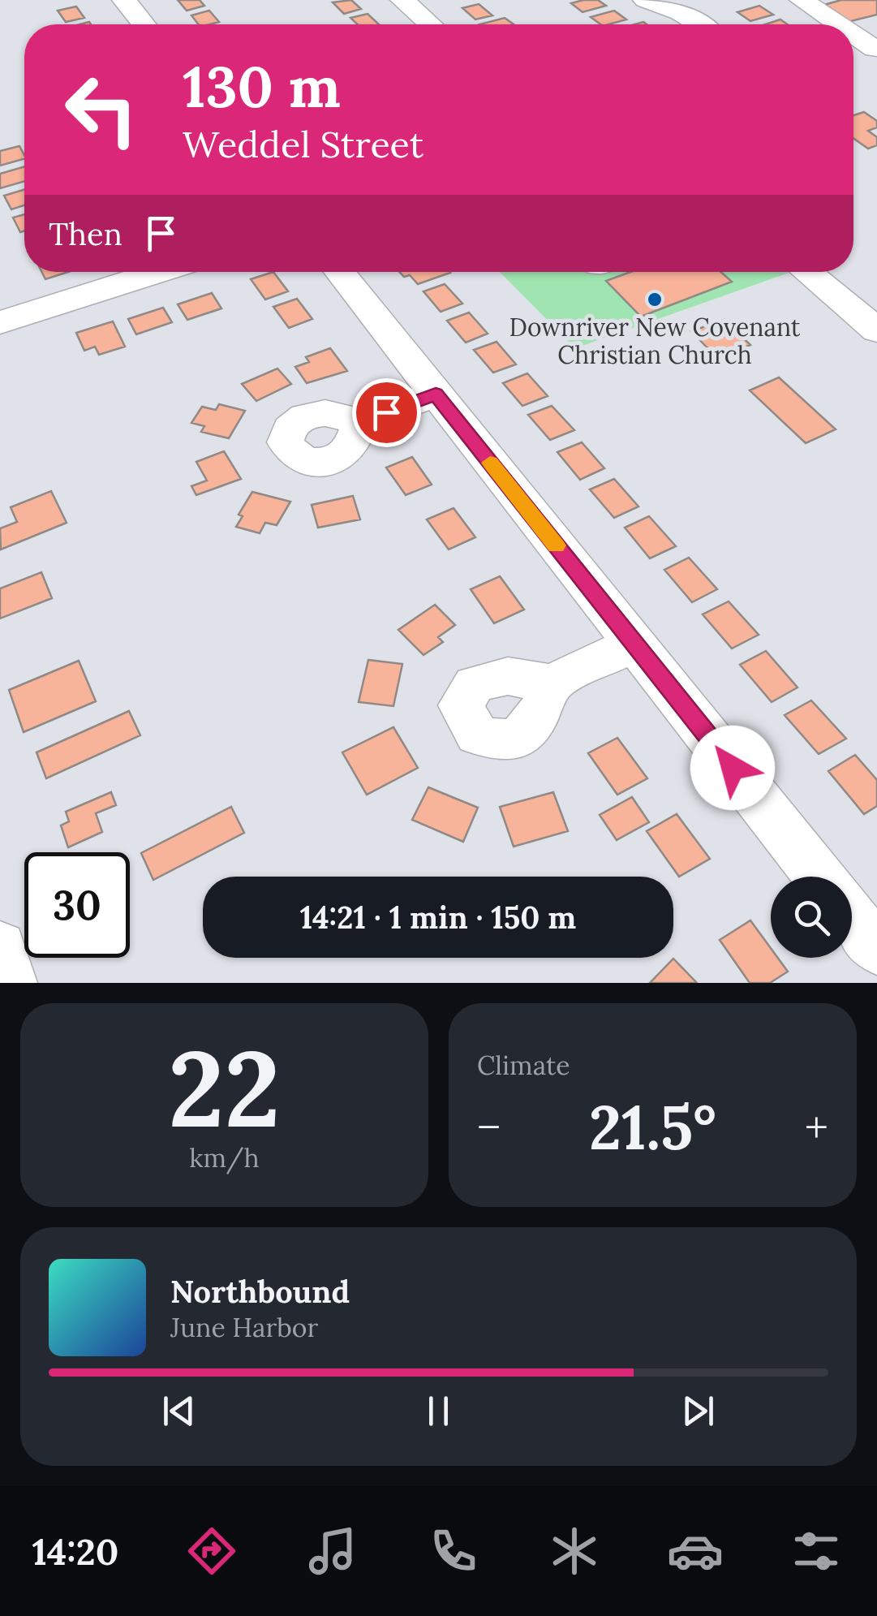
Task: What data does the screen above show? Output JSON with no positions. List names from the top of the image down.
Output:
{
  "places": ["Downriver New Covenant Christian Church"],
  "page": {
    "turn": ["130 m", "Weddel Street"],
    "then": "Then",
    "limit": "30",
    "trip": "14:21 · 1 min · 150 m",
    "tile": [
      ["22", "km/h"],
      "Climate"
    ],
    "heat": ["−", "21.5°", "+"],
    "song": ["Northbound", "June Harbor"],
    "tabs": "14:20"
  }
}
